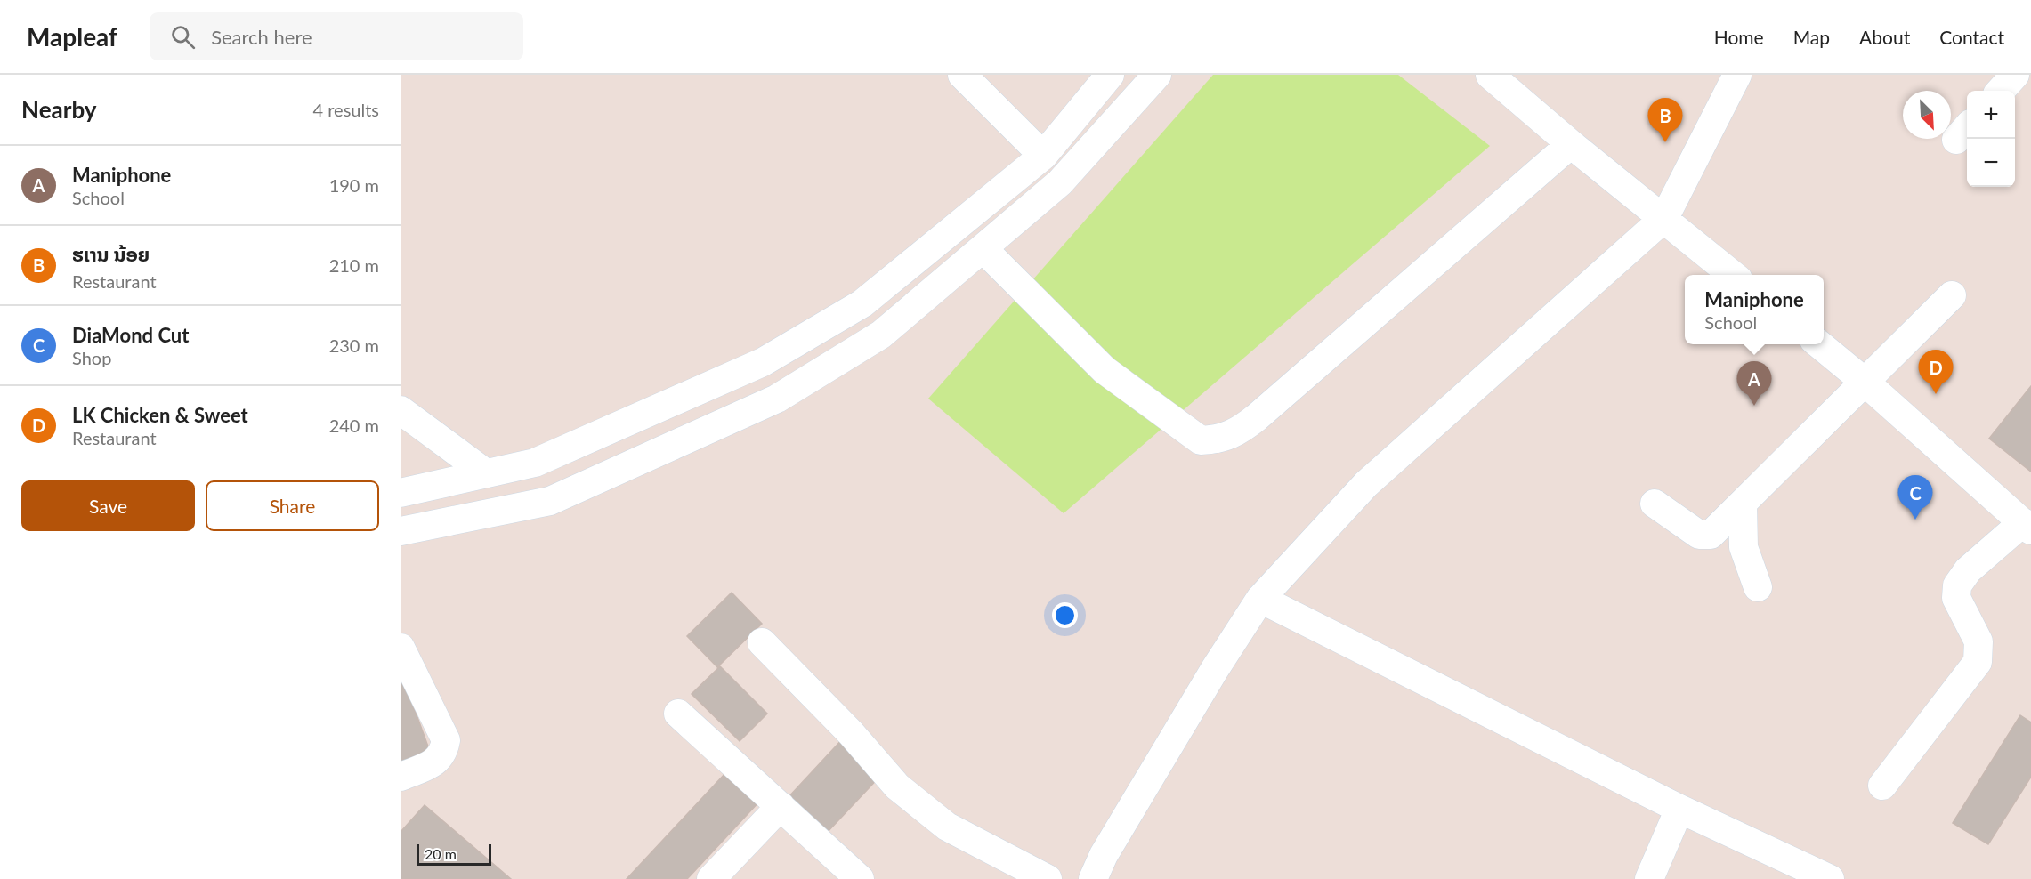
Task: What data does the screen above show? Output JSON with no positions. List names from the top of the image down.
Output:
{
  "scale_bar": "20 m",
  "north": "bottom right",
  "page": {
    "header": "Mapleaf",
    "search": "Search here",
    "nav": [
      "Home",
      "Map",
      "About",
      "Contact"
    ],
    "heading": ["Nearby", "4 results"],
    "map_buttons": ["+", "−"],
    "pins": [
      "B",
      "D",
      "A",
      "C"
    ],
    "list": [
      {
        "mark": "A",
        "name": "Maniphone",
        "note": "School",
        "value": "190 m"
      },
      {
        "mark": "B",
        "name": "ຮເານ ນ້ອຍ",
        "note": "Restaurant",
        "value": "210 m"
      },
      {
        "mark": "C",
        "name": "DiaMond Cut",
        "note": "Shop",
        "value": "230 m"
      },
      {
        "mark": "D",
        "name": "LK Chicken & Sweet",
        "note": "Restaurant",
        "value": "240 m"
      }
    ],
    "popup": ["Maniphone", "School"],
    "buttons": ["Save", "Share"],
    "scale": "20 m"
  }
}
